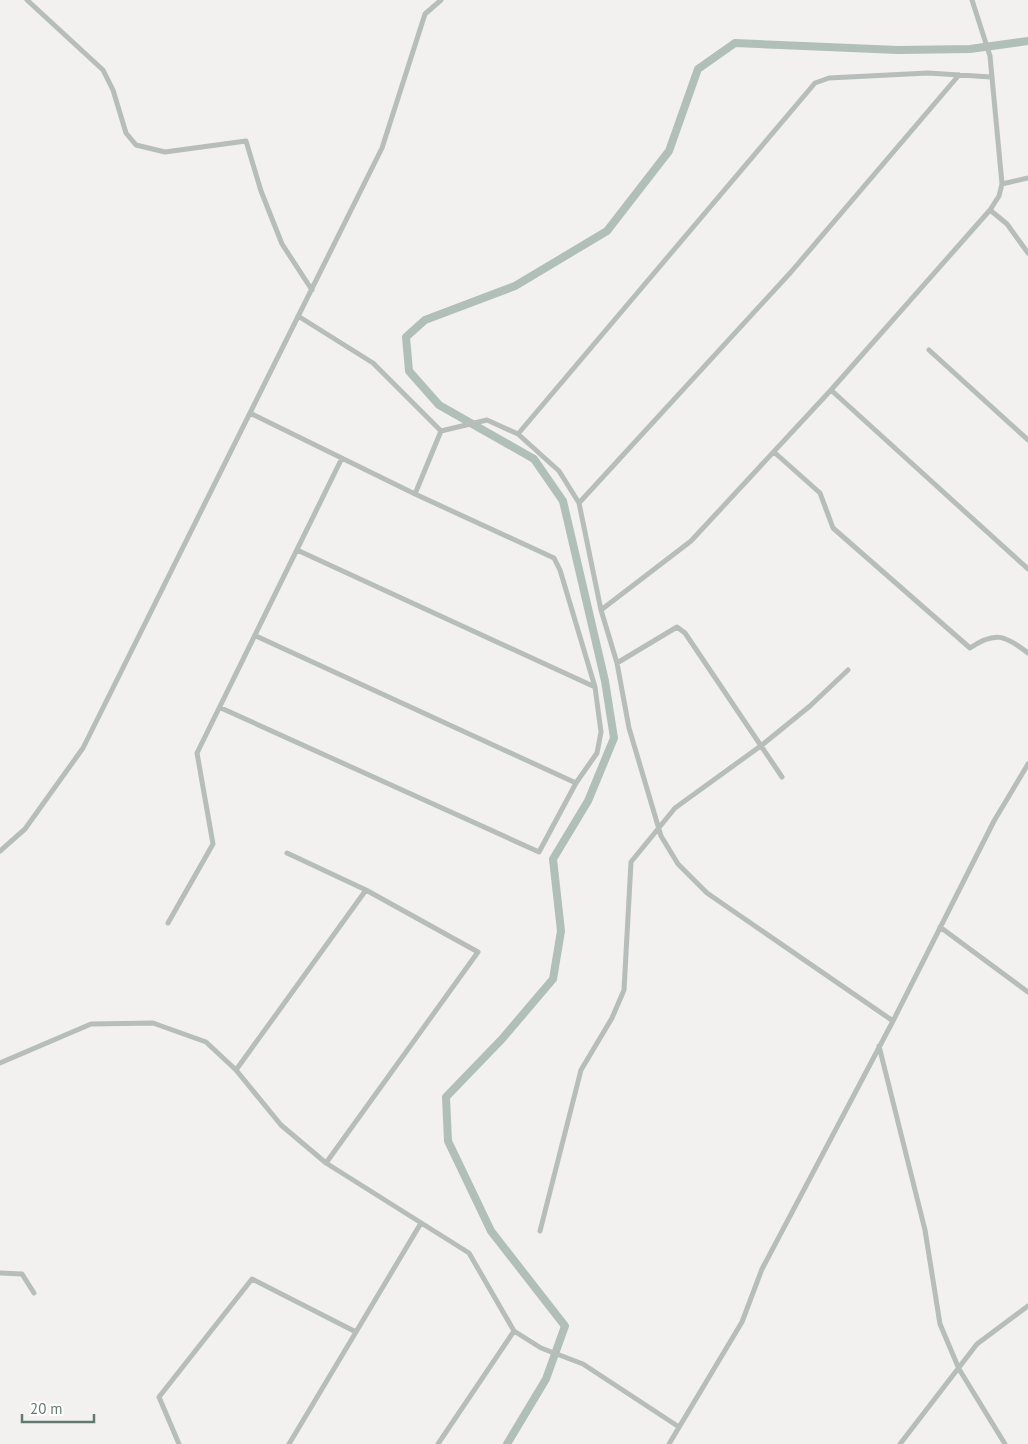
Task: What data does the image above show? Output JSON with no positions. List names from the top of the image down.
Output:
{
  "scale_bar": "20 m"
}
